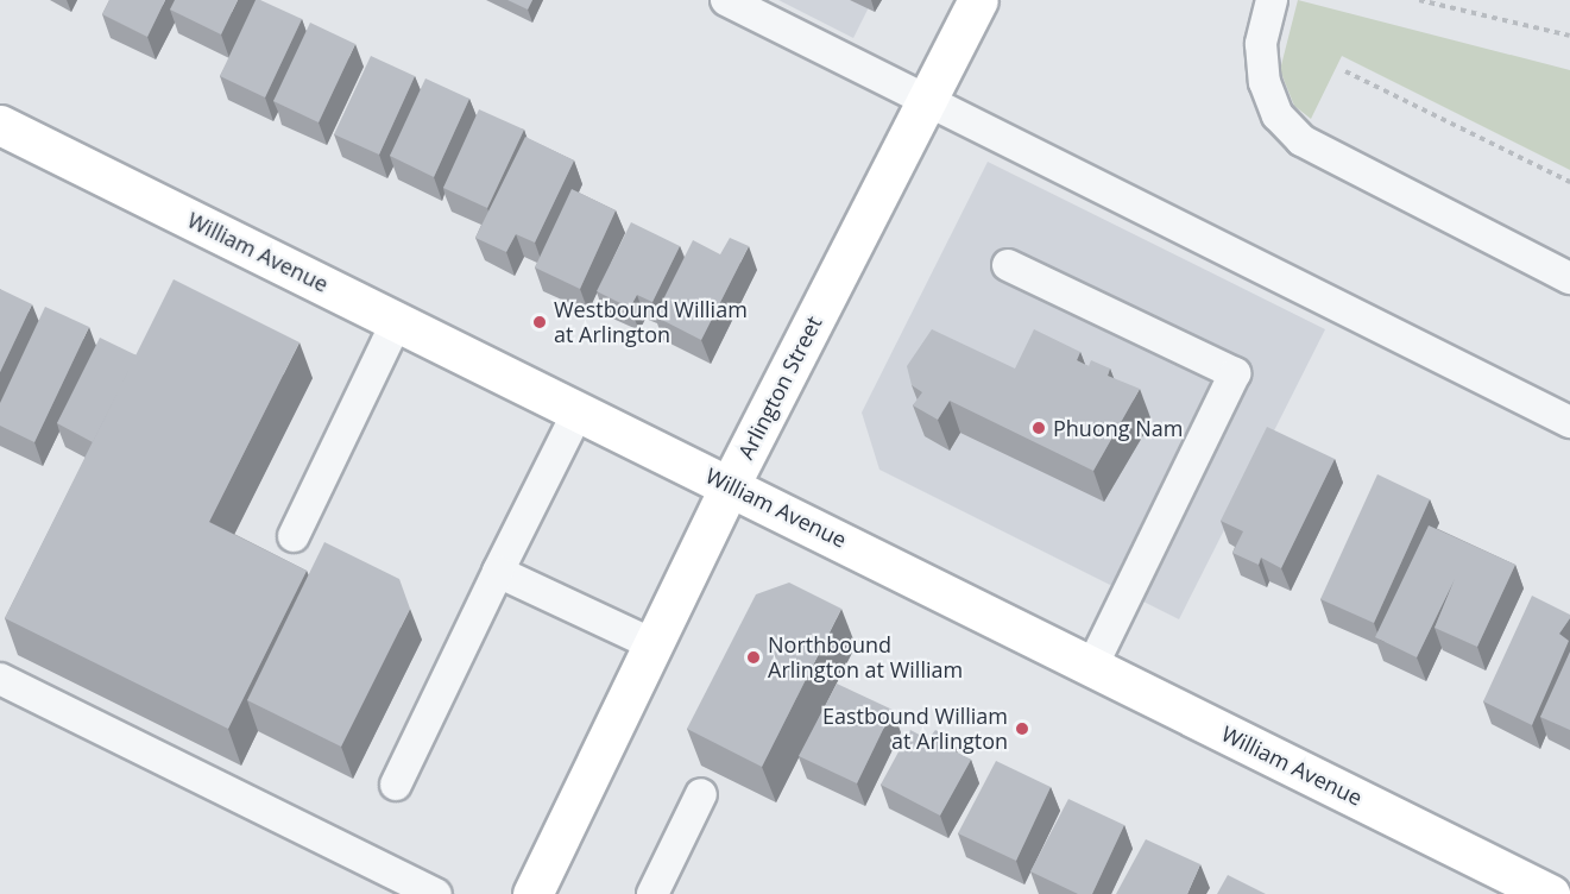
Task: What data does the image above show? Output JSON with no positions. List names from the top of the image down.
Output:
{
  "streets": {
    "main road": ["William Avenue", "Arlington Street"]
  },
  "crossings": [
    ["William Avenue", "Arlington Street"]
  ],
  "places": [
    "Westbound William at Arlington",
    "Phuong Nam",
    "Northbound Arlington at William",
    "Eastbound William at Arlington"
  ]
}
